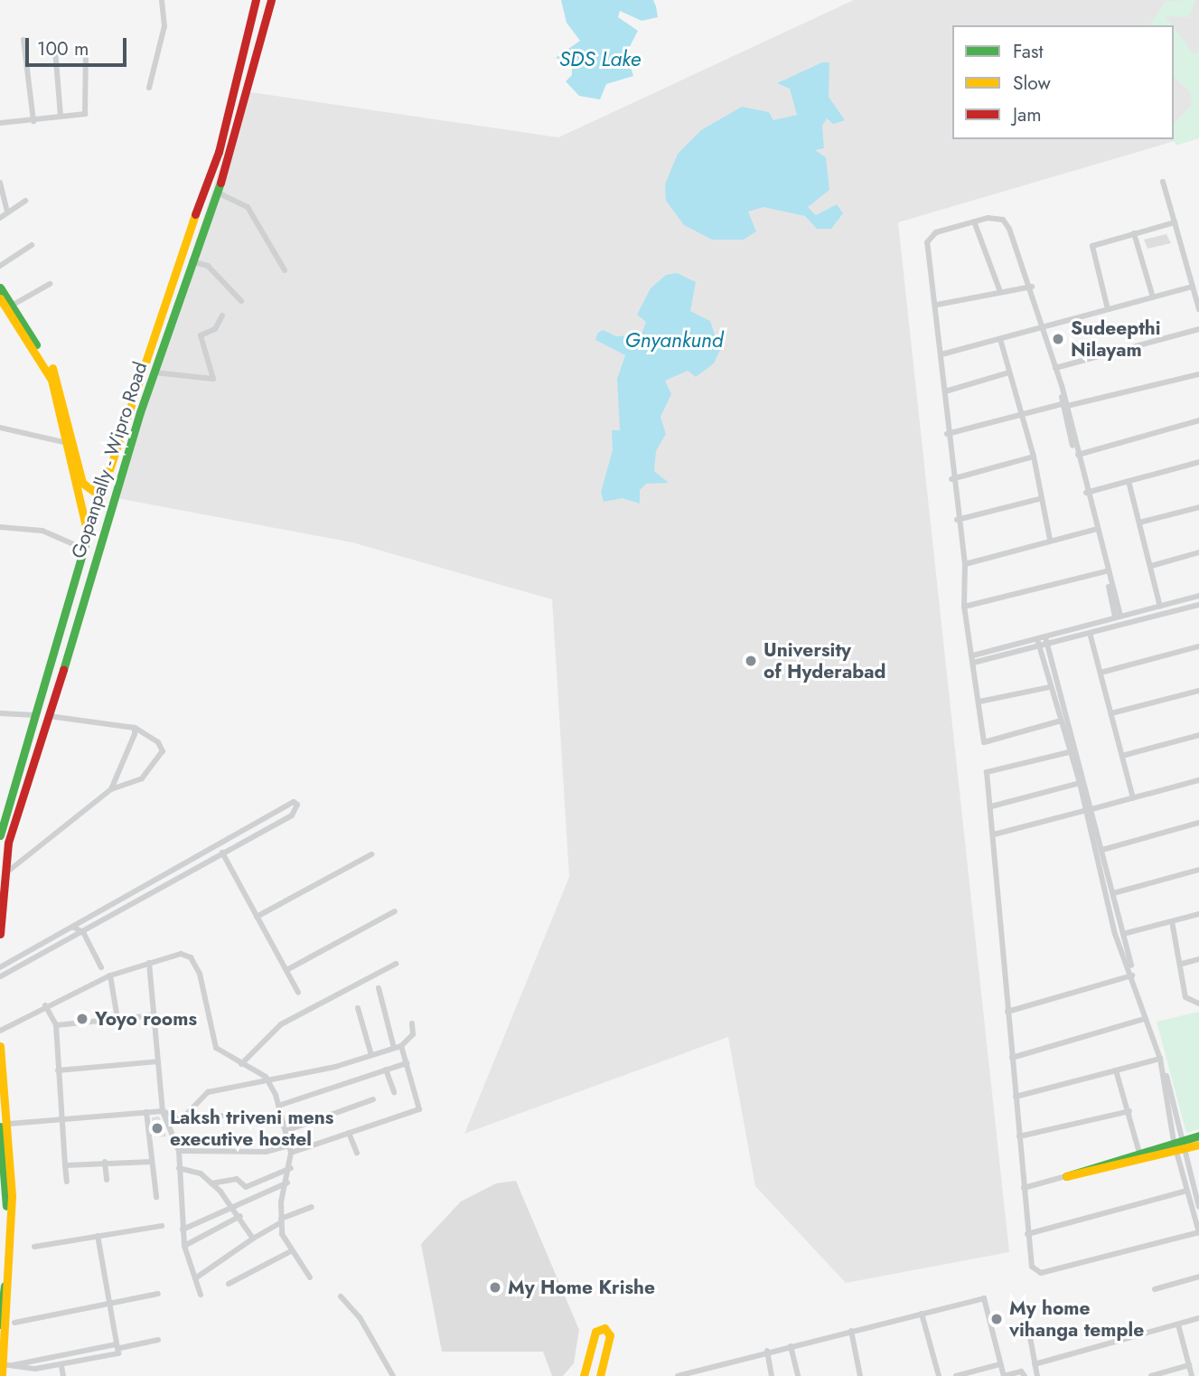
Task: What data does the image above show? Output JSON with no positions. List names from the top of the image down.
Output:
{
  "streets": {
    "main road": ["Gopanpally - Wipro Road"]
  },
  "water": ["SDS Lake", "Gnyankund"],
  "places": [
    "Sudeepthi Nilayam",
    "University of Hyderabad",
    "Yoyo rooms",
    "Laksh triveni mens executive hostel",
    "My Home Krishe",
    "My home vihanga temple"
  ],
  "legend": ["Fast", "Slow", "Jam"],
  "scale_bar": "100 m"
}
